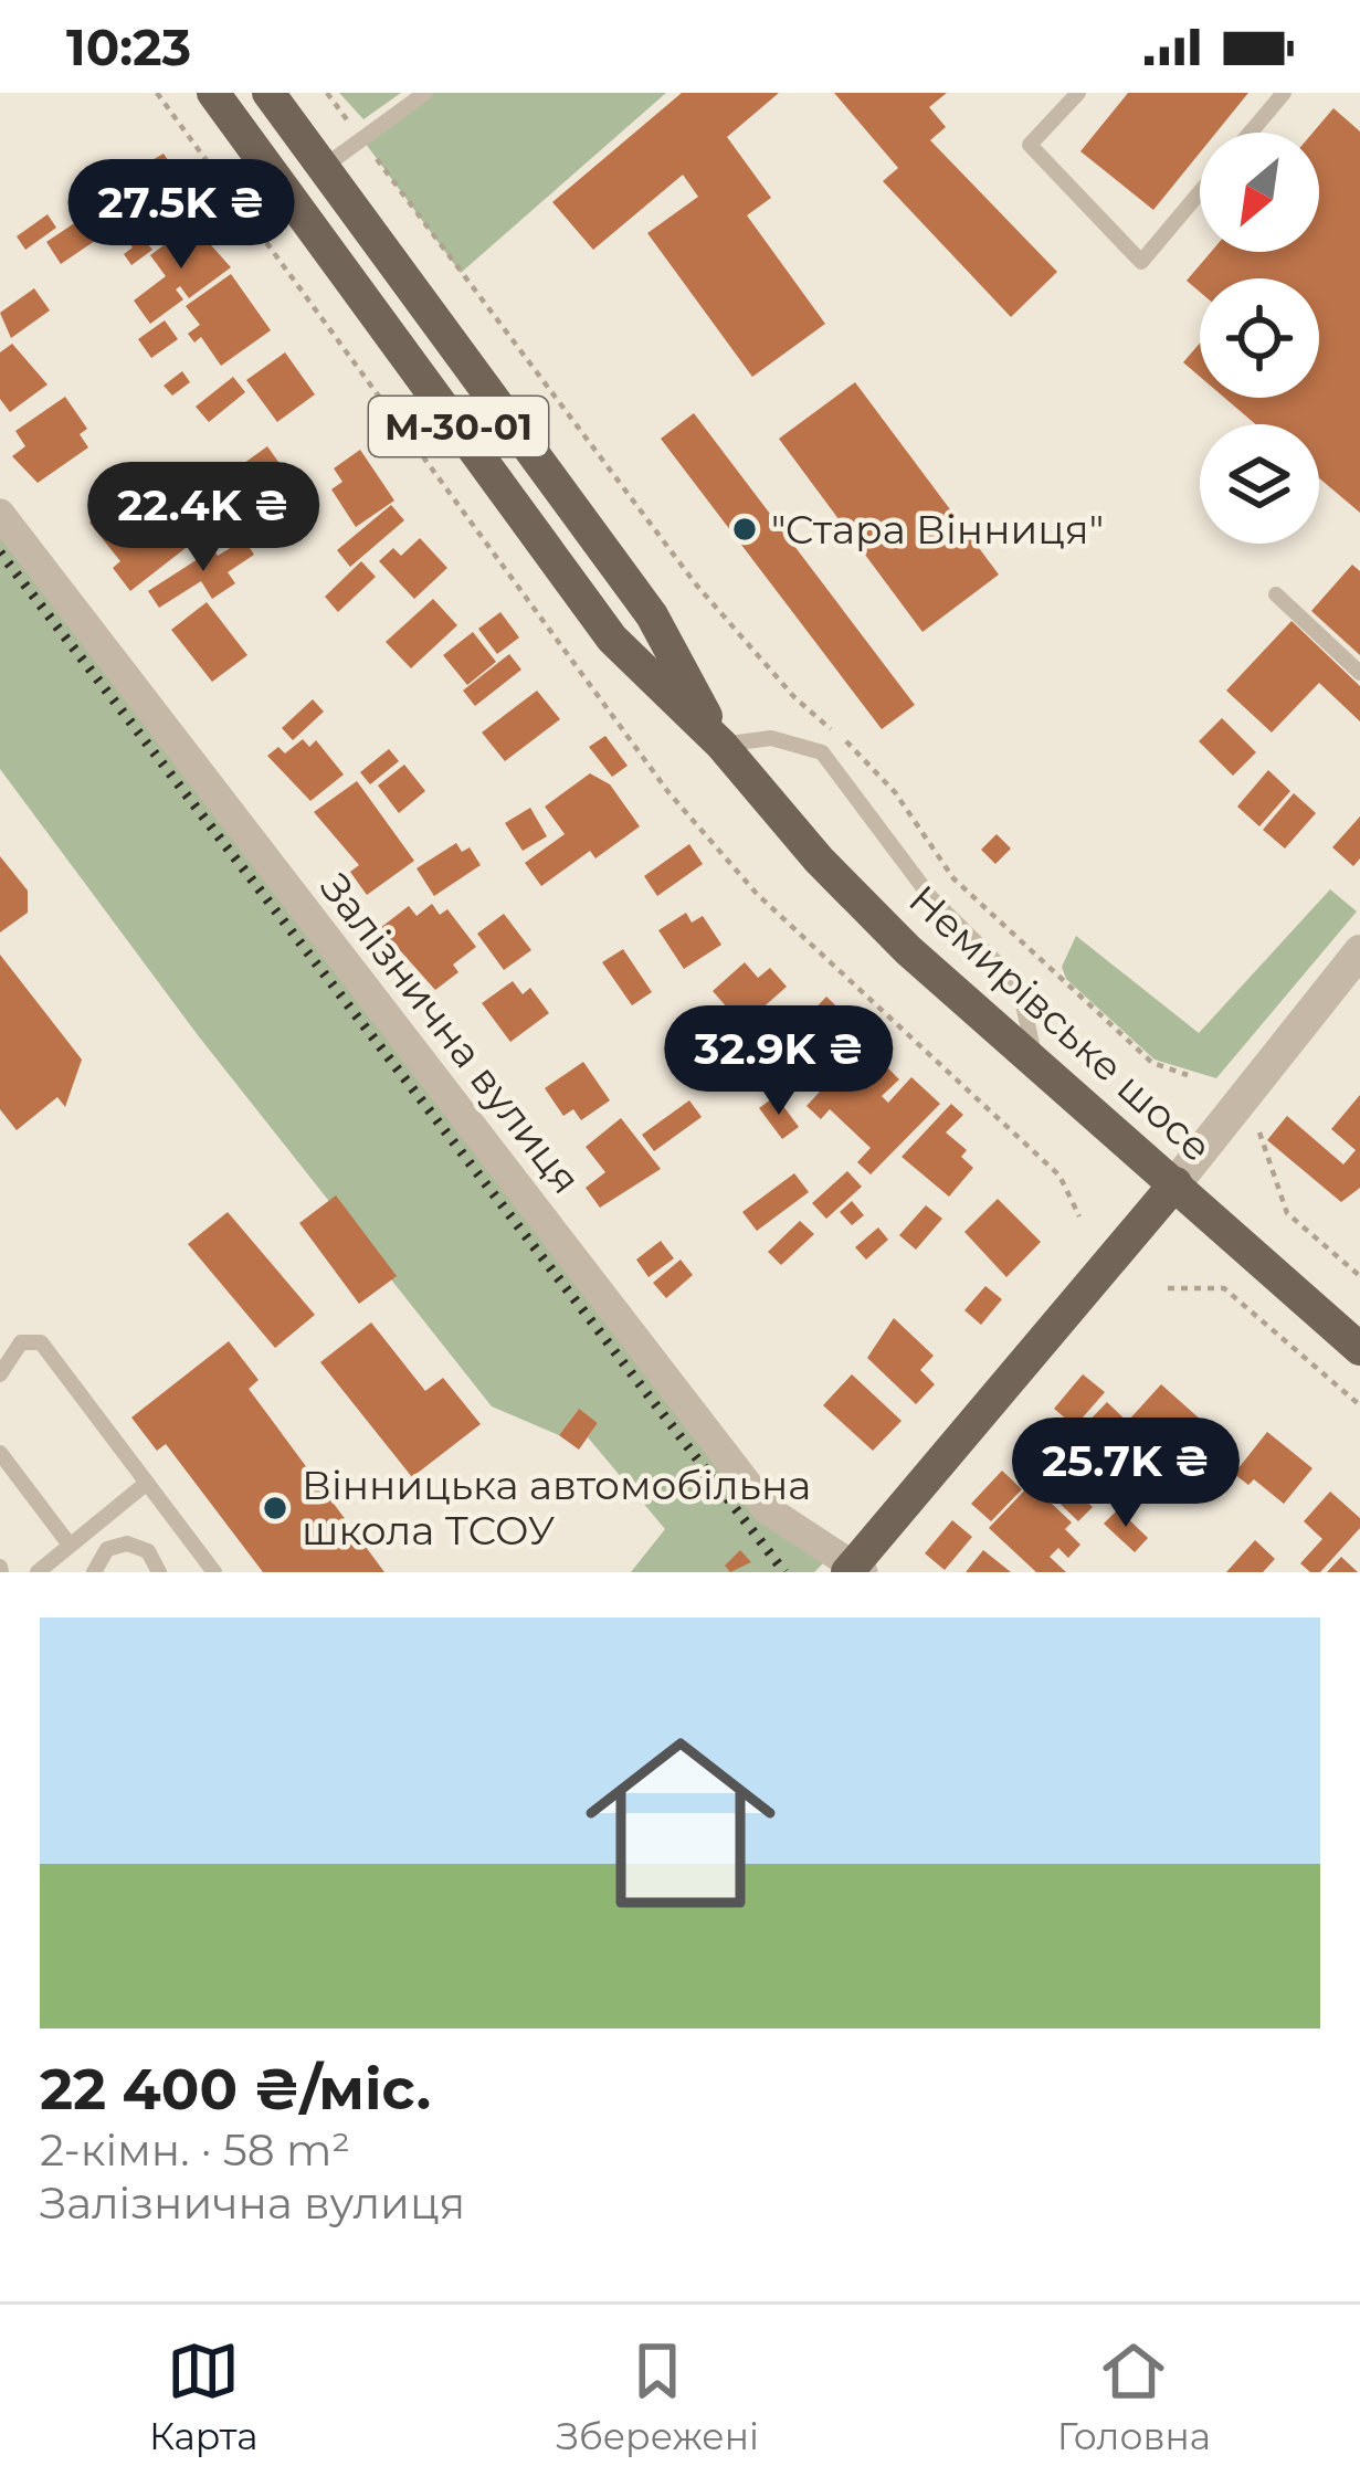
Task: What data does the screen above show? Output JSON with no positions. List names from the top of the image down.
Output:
{
  "streets": {
    "main road": ["М-30-01", "Немирівське шосе"],
    "street": ["Залізнична вулиця"]
  },
  "places": ["\"Стара Вінниця\"", "Вінницька автомобільна школа ТСОУ"],
  "north": "bottom left",
  "page": {
    "status": "10:23",
    "price": [
      "27.5K ₴",
      "22.4K ₴",
      "32.9K ₴",
      "25.7K ₴"
    ],
    "list": [
      {
        "name": "22 400 ₴/міс.",
        "note": "2-кімн. · 58 m² · Залізнична вулиця"
      }
    ],
    "tabs": ["Карта", "Збережені", "Головна"]
  }
}
